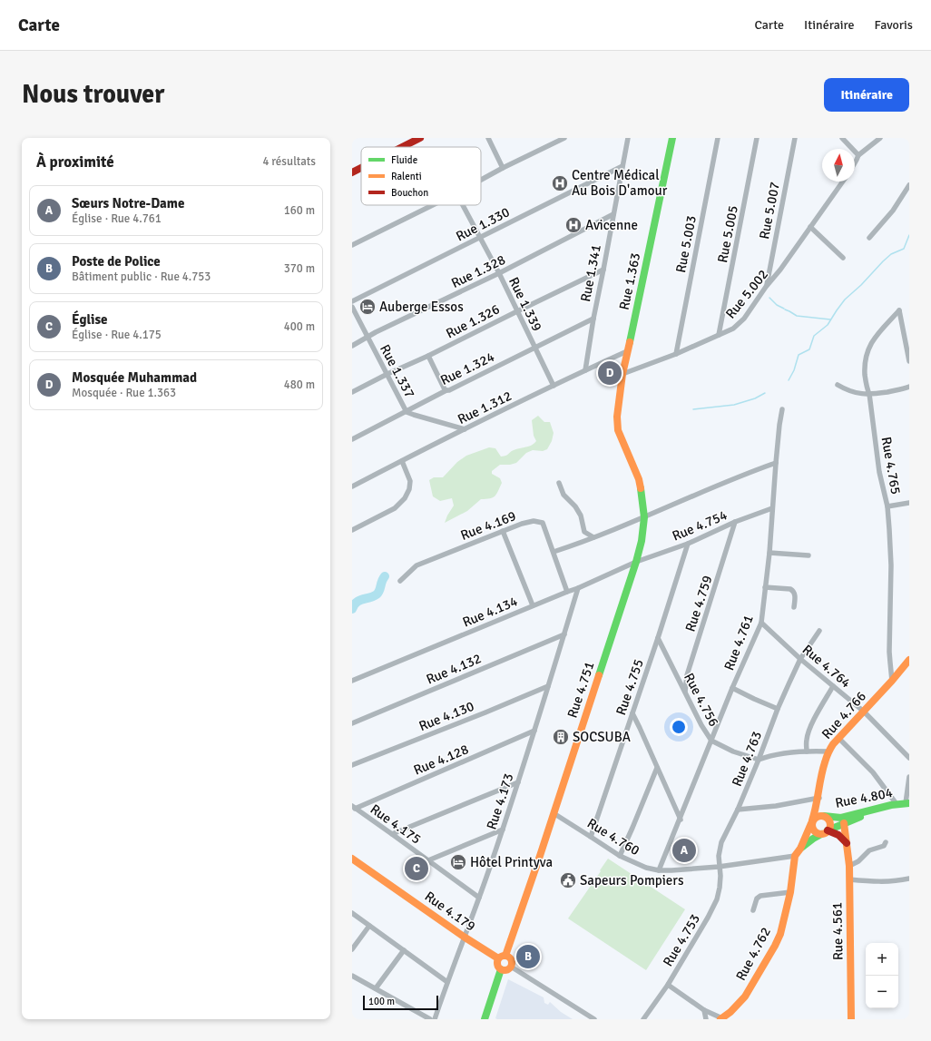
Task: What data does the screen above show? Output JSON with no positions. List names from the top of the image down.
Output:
{
  "streets": {
    "main road": [
      "Rue 1.363",
      "Rue 4.751",
      "Rue 4.766",
      "Rue 4.804",
      "Rue 4.179",
      "Rue 4.561",
      "Rue 4.762"
    ],
    "street": [
      "Rue 5.007",
      "Rue 1.330",
      "Rue 5.005",
      "Rue 5.003",
      "Rue 1.328",
      "Rue 1.341",
      "Rue 5.002",
      "Rue 1.339",
      "Rue 1.326",
      "Rue 1.324",
      "Rue 1.337",
      "Rue 1.312",
      "Rue 4.765",
      "Rue 4.169",
      "Rue 4.754",
      "Rue 4.759",
      "Rue 4.134",
      "Rue 4.761",
      "Rue 4.764",
      "Rue 4.132",
      "Rue 4.755",
      "Rue 4.756",
      "Rue 4.130",
      "Rue 4.763",
      "Rue 4.128",
      "Rue 4.173",
      "Rue 4.175",
      "Rue 4.760",
      "Rue 4.753"
    ]
  },
  "crossings": [
    ["Rue 5.007", "Rue 5.002"],
    ["Rue 1.330", "Rue 1.341"],
    ["Rue 1.330", "Rue 1.339"],
    ["Rue 5.005", "Rue 5.002"],
    ["Rue 5.003", "Rue 5.002"],
    ["Rue 1.328", "Rue 1.341"],
    ["Rue 1.328", "Rue 1.339"],
    ["Rue 1.328", "Rue 1.337"],
    ["Rue 1.341", "Rue 1.326"],
    ["Rue 1.341", "Rue 1.324"],
    ["Rue 1.341", "Rue 1.312"],
    ["Rue 1.363", "Rue 5.002"],
    ["Rue 1.363", "Rue 1.312"],
    ["Rue 1.363", "Rue 4.751"],
    ["Rue 1.339", "Rue 1.326"],
    ["Rue 1.339", "Rue 1.324"],
    ["Rue 1.339", "Rue 1.312"],
    ["Rue 1.326", "Rue 1.337"],
    ["Rue 1.324", "Rue 1.337"],
    ["Rue 1.337", "Rue 1.312"],
    ["Rue 4.765", "Rue 4.766"],
    ["Rue 4.169", "Rue 4.134"],
    ["Rue 4.754", "Rue 4.759"],
    ["Rue 4.754", "Rue 4.134"],
    ["Rue 4.754", "Rue 4.761"],
    ["Rue 4.754", "Rue 4.755"],
    ["Rue 4.754", "Rue 4.751"],
    ["Rue 4.759", "Rue 4.756"],
    ["Rue 4.134", "Rue 4.751"],
    ["Rue 4.134", "Rue 4.173"],
    ["Rue 4.761", "Rue 4.764"],
    ["Rue 4.761", "Rue 4.756"],
    ["Rue 4.761", "Rue 4.760"],
    ["Rue 4.764", "Rue 4.766"],
    ["Rue 4.764", "Rue 4.763"],
    ["Rue 4.132", "Rue 4.173"],
    ["Rue 4.755", "Rue 4.756"],
    ["Rue 4.755", "Rue 4.760"],
    ["Rue 4.751", "Rue 4.760"],
    ["Rue 4.751", "Rue 4.179"],
    ["Rue 4.756", "Rue 4.763"],
    ["Rue 4.766", "Rue 4.804"],
    ["Rue 4.766", "Rue 4.762"],
    ["Rue 4.130", "Rue 4.173"],
    ["Rue 4.763", "Rue 4.760"],
    ["Rue 4.763", "Rue 4.753"],
    ["Rue 4.128", "Rue 4.173"],
    ["Rue 4.128", "Rue 4.175"],
    ["Rue 4.173", "Rue 4.175"],
    ["Rue 4.173", "Rue 4.179"],
    ["Rue 4.760", "Rue 4.753"],
    ["Rue 4.760", "Rue 4.762"]
  ],
  "places": {
    "hospital": ["Centre Médical Au Bois D'amour", "Avicenne"],
    "hotel": ["Auberge Essos", "Hôtel Printyva"],
    "building": ["SOCSUBA"],
    "public building": ["Sapeurs Pompiers"]
  },
  "legend": ["Fluide", "Ralenti", "Bouchon"],
  "scale_bar": "100 m",
  "north": "top",
  "page": {
    "header": "Carte",
    "nav": ["Carte", "Itinéraire", "Favoris"],
    "buttons": "Itinéraire",
    "title": "Nous trouver",
    "heading": ["À proximité", "4 résultats"],
    "list": [
      {
        "mark": "A",
        "name": "Sœurs Notre-Dame",
        "note": "Église · Rue 4.761",
        "value": "160 m"
      },
      {
        "mark": "B",
        "name": "Poste de Police",
        "note": "Bâtiment public · Rue 4.753",
        "value": "370 m"
      },
      {
        "mark": "C",
        "name": "Église",
        "note": "Église · Rue 4.175",
        "value": "400 m"
      },
      {
        "mark": "D",
        "name": "Mosquée Muhammad",
        "note": "Mosquée · Rue 1.363",
        "value": "480 m"
      }
    ],
    "pins": [
      "D",
      "A",
      "C",
      "B"
    ],
    "map_buttons": ["+", "−"],
    "scale": "100 m"
  }
}
